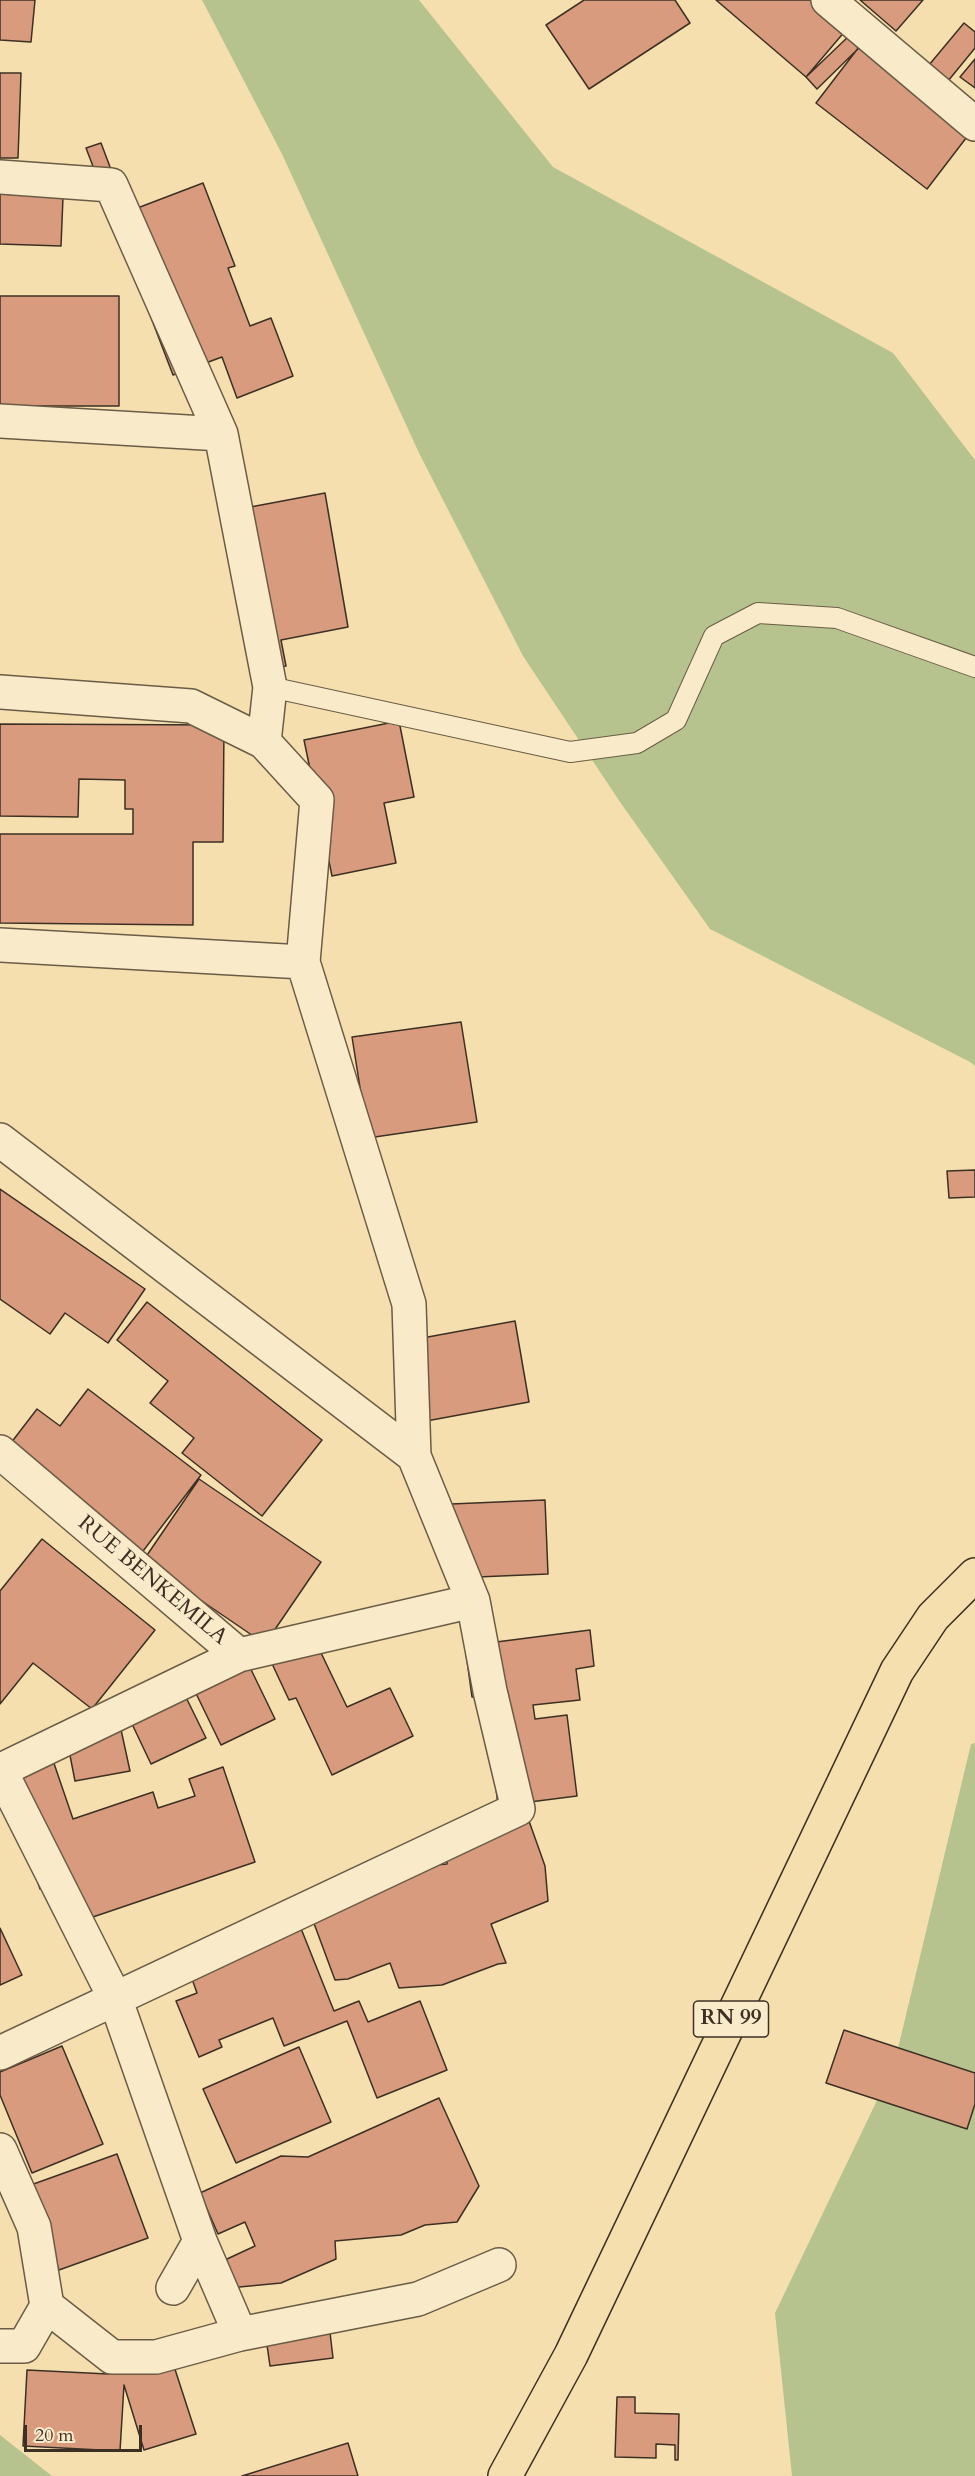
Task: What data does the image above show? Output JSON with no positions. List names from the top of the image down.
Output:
{
  "streets": {
    "main road": ["RN 99"],
    "street": ["RUE BENKEMILA"]
  },
  "scale_bar": "20 m"
}
